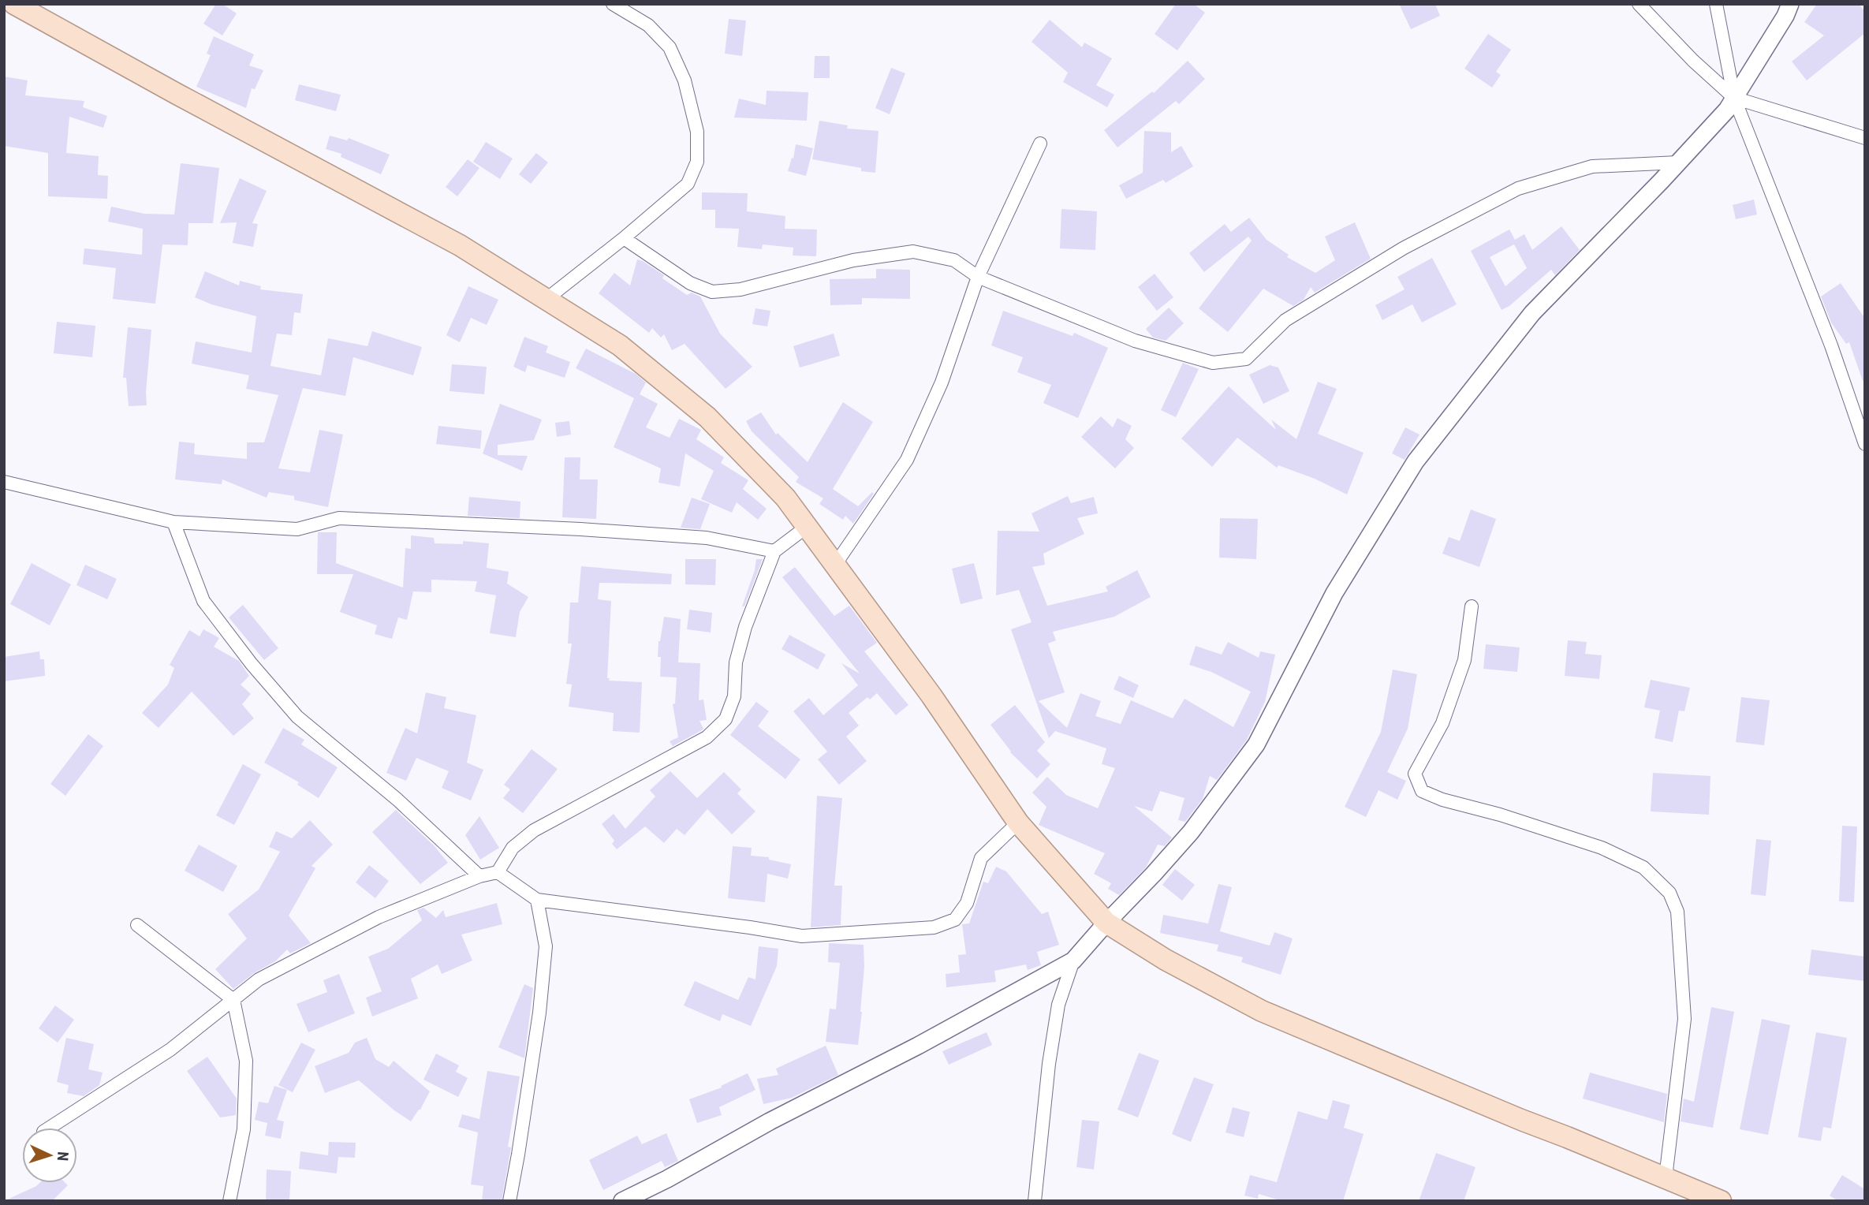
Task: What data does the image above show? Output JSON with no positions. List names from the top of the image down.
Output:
{
  "north": "right"
}
